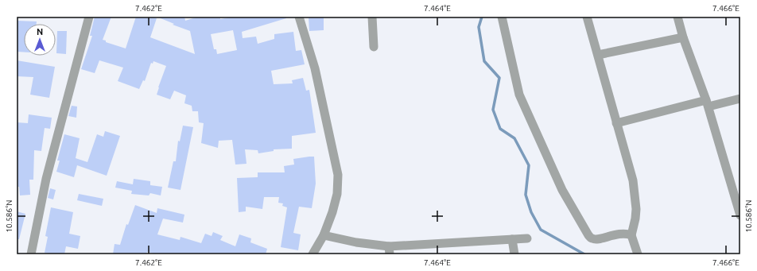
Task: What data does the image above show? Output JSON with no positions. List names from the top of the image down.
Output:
{
  "north": "top",
  "coordinates": [
    "7.462°E",
    "7.464°E",
    "7.466°E",
    "10.586°N"
  ]
}
